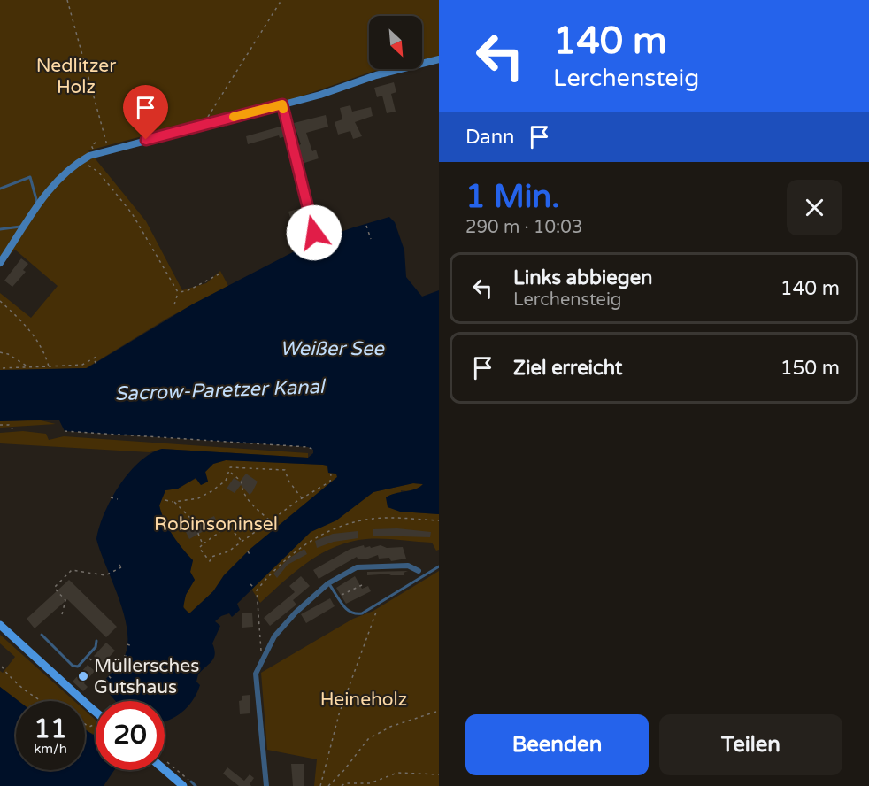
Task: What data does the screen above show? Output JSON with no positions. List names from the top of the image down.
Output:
{
  "water": ["Weißer See", "Sacrow-Paretzer Kanal"],
  "parks": ["Nedlitzer Holz", "Robinsoninsel", "Heineholz"],
  "places": ["Müllersches Gutshaus"],
  "north": "bottom right",
  "page": {
    "turn": ["140 m", "Lerchensteig"],
    "then": "Dann",
    "heading": ["1 Min.", "290 m · 10:03"],
    "list": [
      {
        "name": "Links abbiegen",
        "note": "Lerchensteig",
        "value": "140 m"
      },
      {
        "name": "Ziel erreicht",
        "value": "150 m"
      }
    ],
    "speed": "11 km/h",
    "limit": "20",
    "buttons": ["Beenden", "Teilen"]
  }
}
